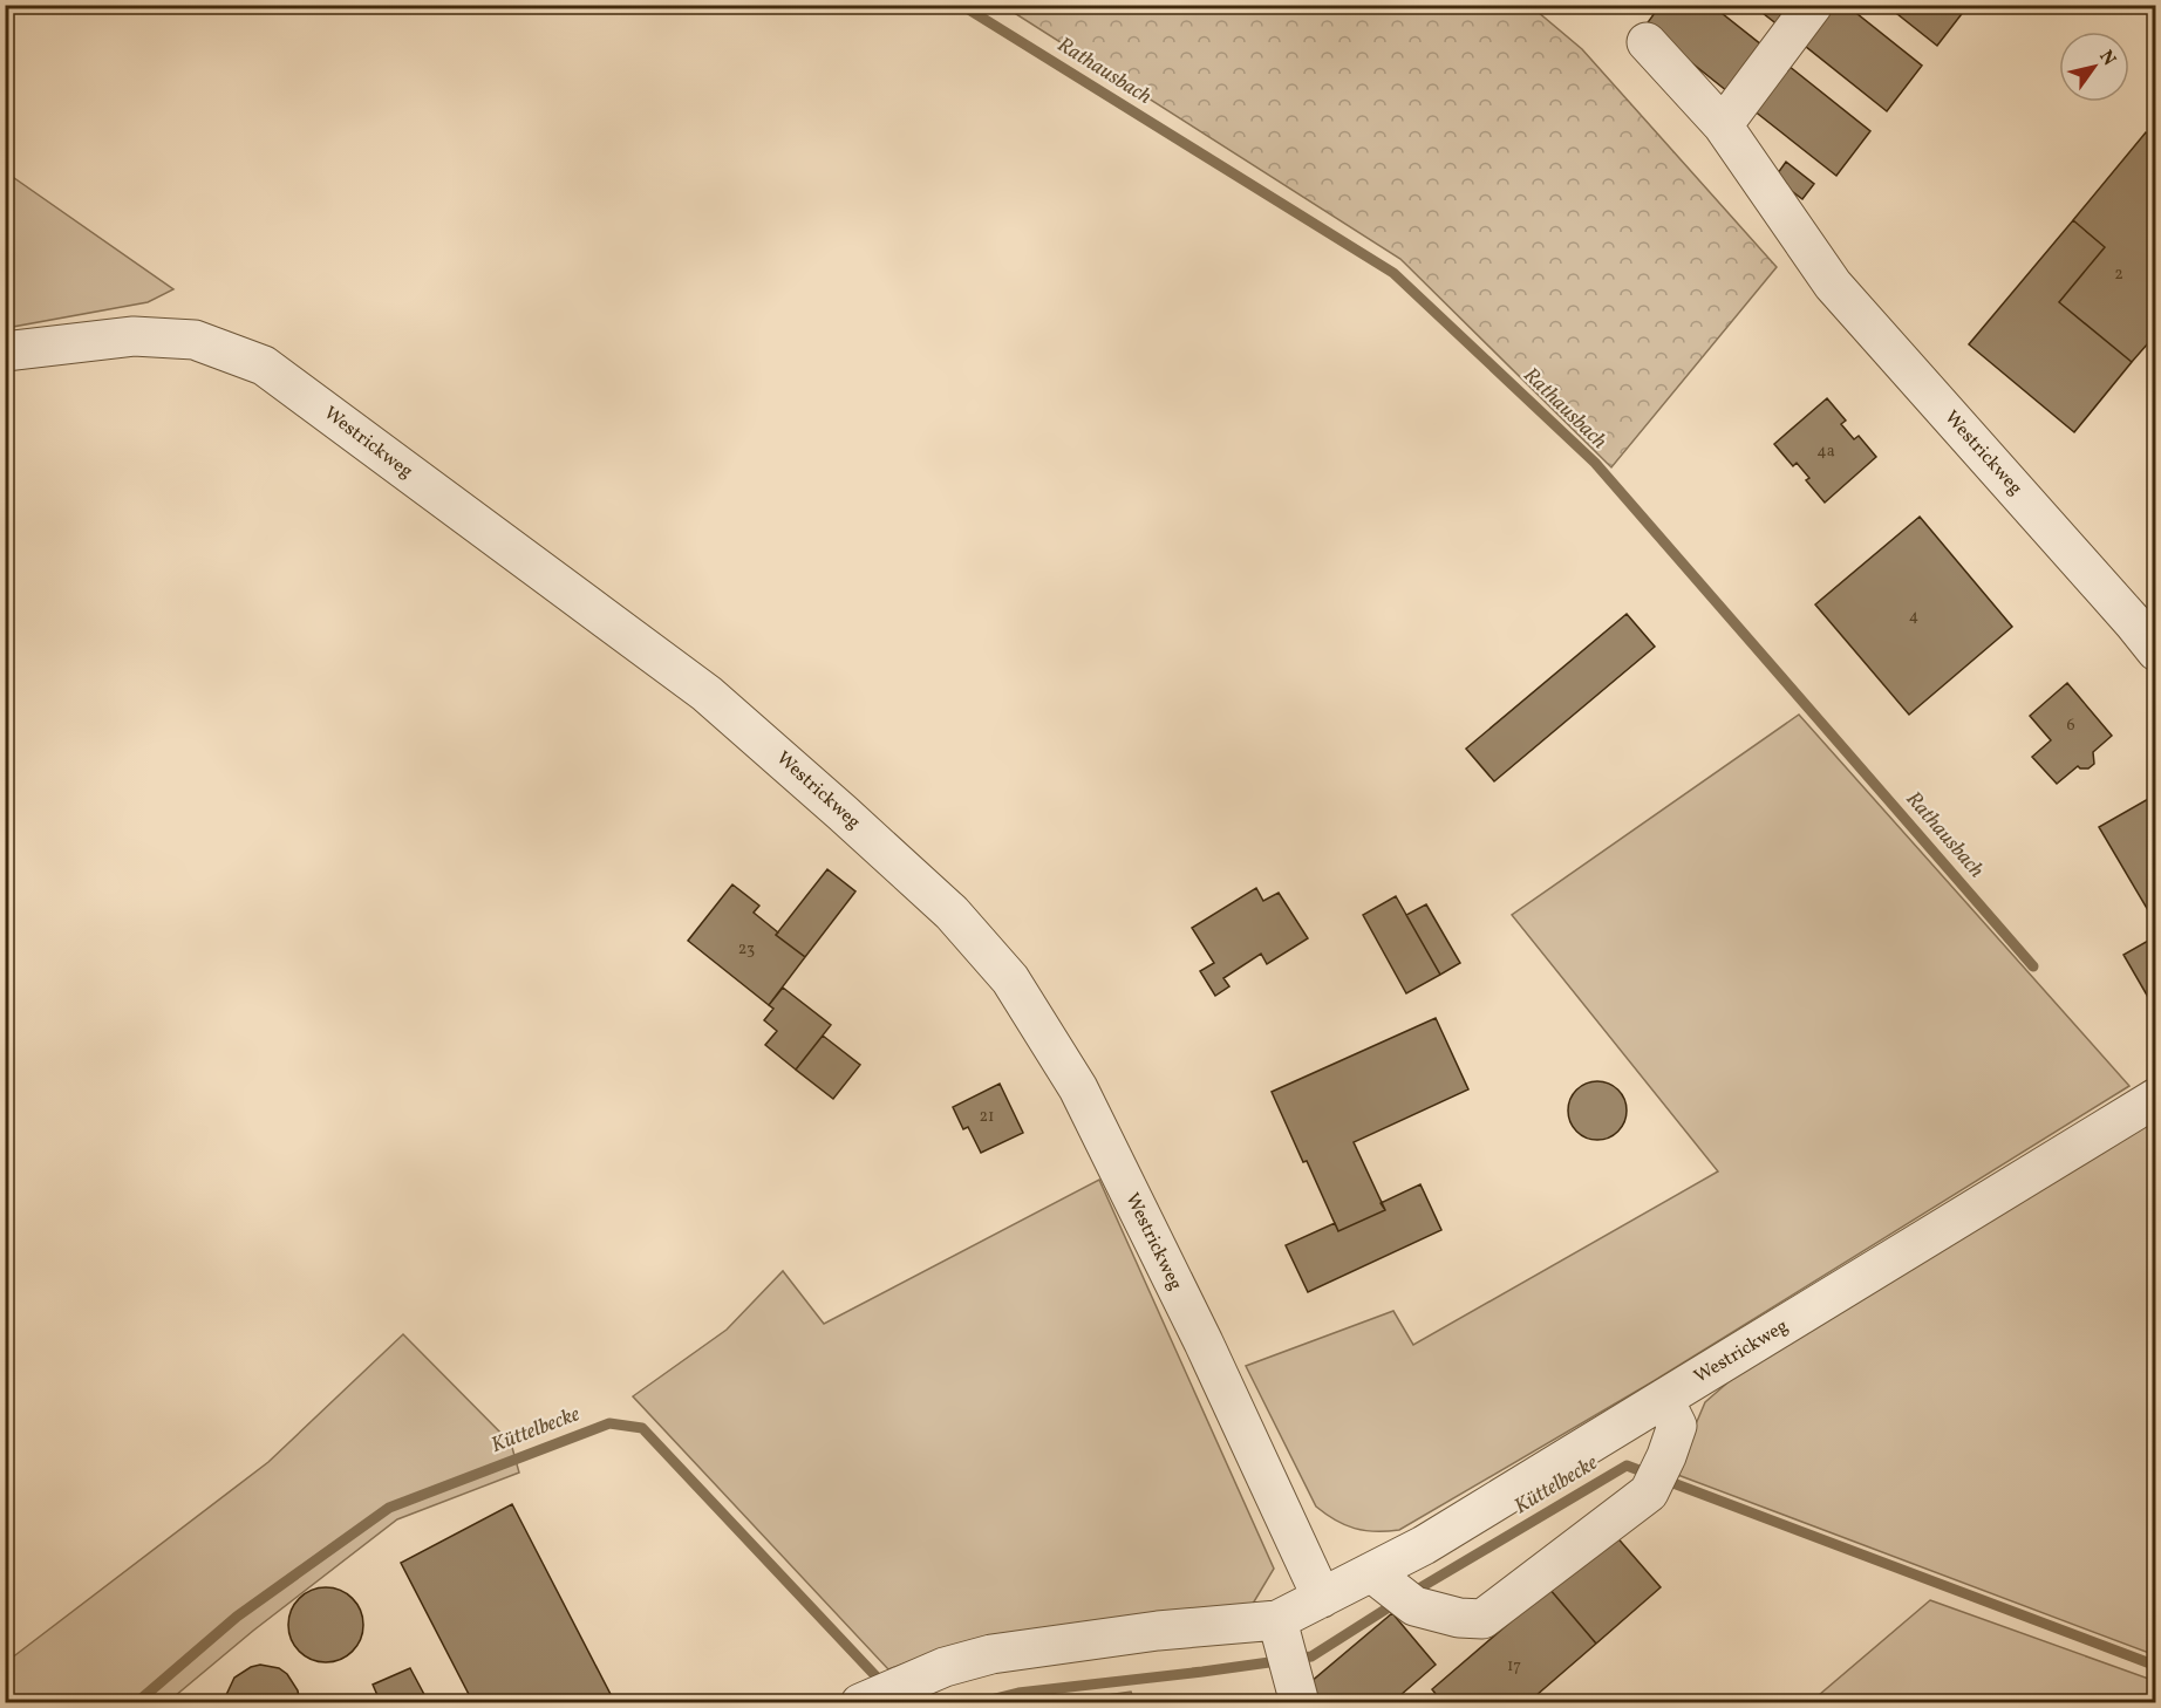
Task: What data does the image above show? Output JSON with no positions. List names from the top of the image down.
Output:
{
  "streets": {
    "street": ["Westrickweg"]
  },
  "water": ["Rathausbach", "Küttelbecke"],
  "house_numbers": [
    "2",
    "4a",
    "4",
    "6",
    "23",
    "21",
    "17"
  ],
  "north": "top right"
}
